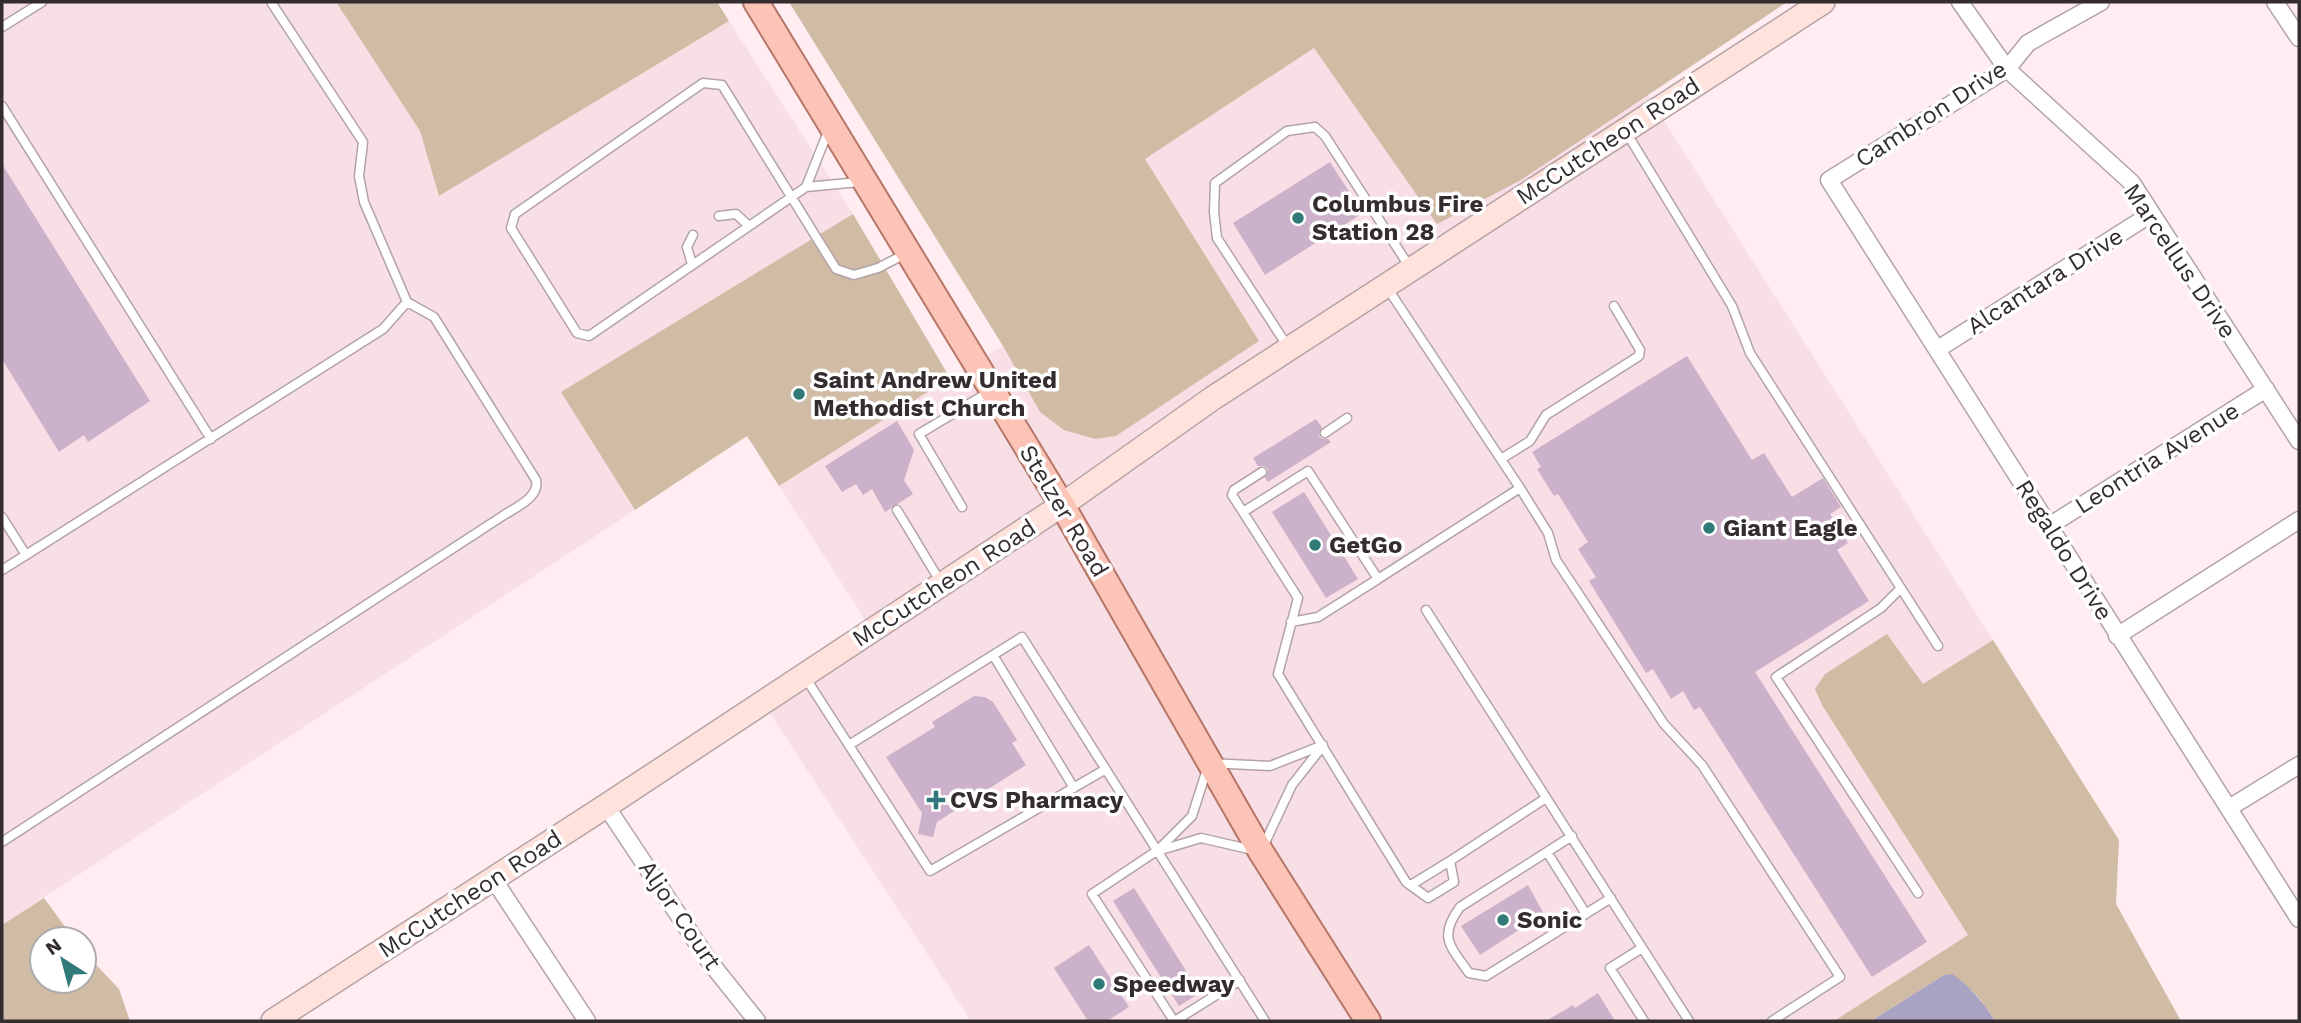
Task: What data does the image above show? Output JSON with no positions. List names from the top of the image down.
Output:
{
  "streets": {
    "main road": ["McCutcheon Road", "Stelzer Road"],
    "street": [
      "Cambron Drive",
      "Marcellus Drive",
      "Alcantara Drive",
      "Leontria Avenue",
      "Regaldo Drive",
      "Aljor Court"
    ]
  },
  "crossings": [
    ["Cambron Drive", "Marcellus Drive"],
    ["Cambron Drive", "Regaldo Drive"],
    ["McCutcheon Road", "Stelzer Road"],
    ["McCutcheon Road", "Aljor Court"],
    ["Marcellus Drive", "Alcantara Drive"],
    ["Marcellus Drive", "Leontria Avenue"],
    ["Alcantara Drive", "Regaldo Drive"],
    ["Leontria Avenue", "Regaldo Drive"]
  ],
  "places": {
    "other": [
      "Columbus Fire Station 28",
      "Saint Andrew United Methodist Church",
      "Giant Eagle",
      "GetGo",
      "Sonic",
      "Speedway"
    ],
    "health": ["CVS Pharmacy"]
  },
  "north": "top left"
}
